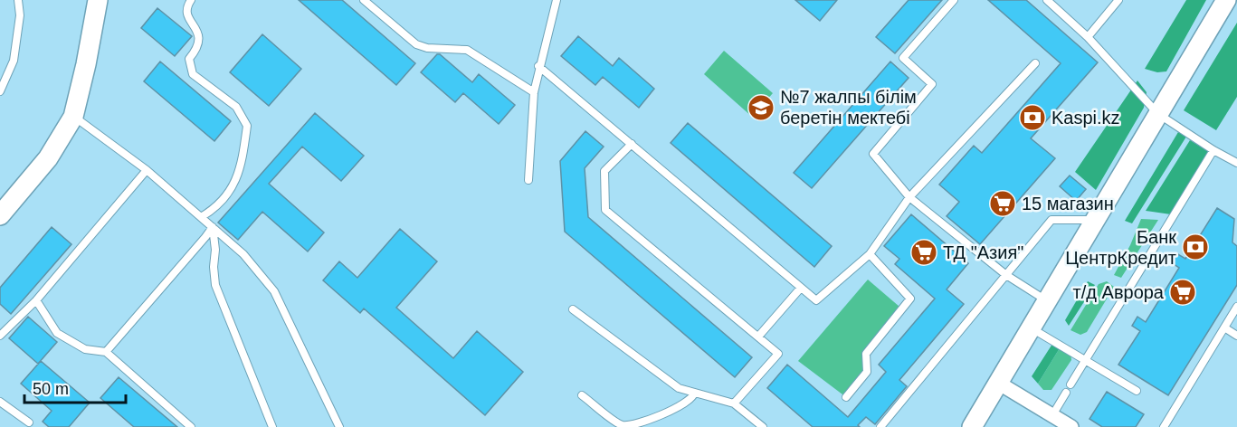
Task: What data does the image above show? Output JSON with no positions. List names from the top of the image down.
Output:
{
  "places": {
    "school or university": ["№7 жалпы білім беретін мектебі"],
    "bank": ["Kaspi.kz", "Банк ЦентрКредит"],
    "supermarket": ["15 магазин", "ТД \"Азия\"", "т/д Аврора"]
  },
  "scale_bar": "50 m"
}
